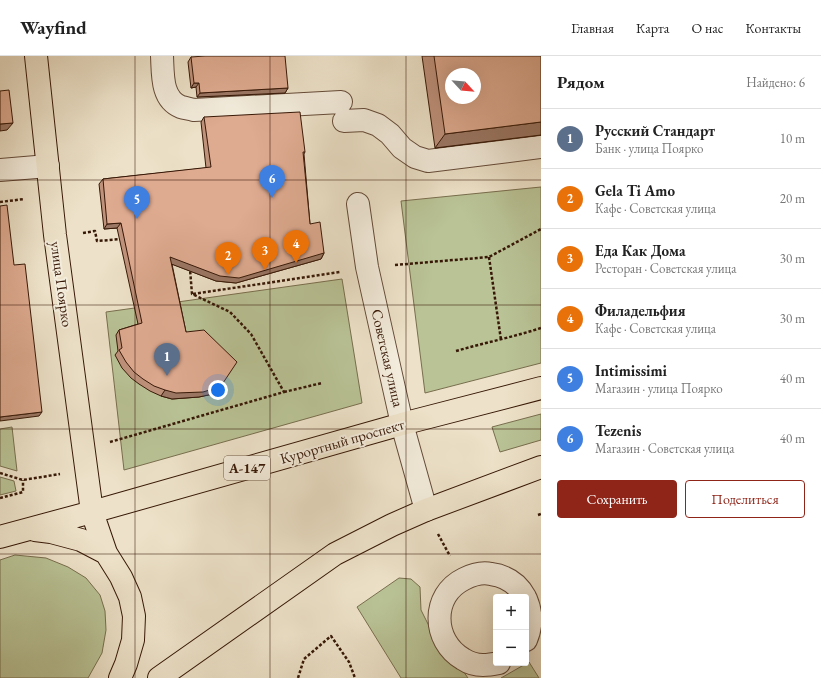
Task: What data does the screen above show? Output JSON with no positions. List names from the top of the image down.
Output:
{
  "streets": {
    "main road": ["улица Поярко", "Курортный проспект", "А-147"],
    "street": ["Советская улица"]
  },
  "crossings": [
    ["улица Поярко", "Курортный проспект"],
    ["улица Поярко", "А-147"],
    ["Советская улица", "Курортный проспект"],
    ["Курортный проспект", "А-147"]
  ],
  "north": "bottom right",
  "page": {
    "header": "Wayfind",
    "nav": [
      "Главная",
      "Карта",
      "О нас",
      "Контакты"
    ],
    "heading": ["Рядом", "Найдено: 6"],
    "list": [
      {
        "mark": "1",
        "name": "Русский Стандарт",
        "note": "Банк · улица Поярко",
        "value": "10 m"
      },
      {
        "mark": "2",
        "name": "Gela Ti Amo",
        "note": "Кафе · Советская улица",
        "value": "20 m"
      },
      {
        "mark": "3",
        "name": "Еда Как Дома",
        "note": "Ресторан · Советская улица",
        "value": "30 m"
      },
      {
        "mark": "4",
        "name": "Филадельфия",
        "note": "Кафе · Советская улица",
        "value": "30 m"
      },
      {
        "mark": "5",
        "name": "Intimissimi",
        "note": "Магазин · улица Поярко",
        "value": "40 m"
      },
      {
        "mark": "6",
        "name": "Tezenis",
        "note": "Магазин · Советская улица",
        "value": "40 m"
      }
    ],
    "pins": [
      "6",
      "5",
      "4",
      "3",
      "2",
      "1"
    ],
    "buttons": ["Сохранить", "Поделиться"],
    "map_buttons": ["+", "−"]
  }
}
